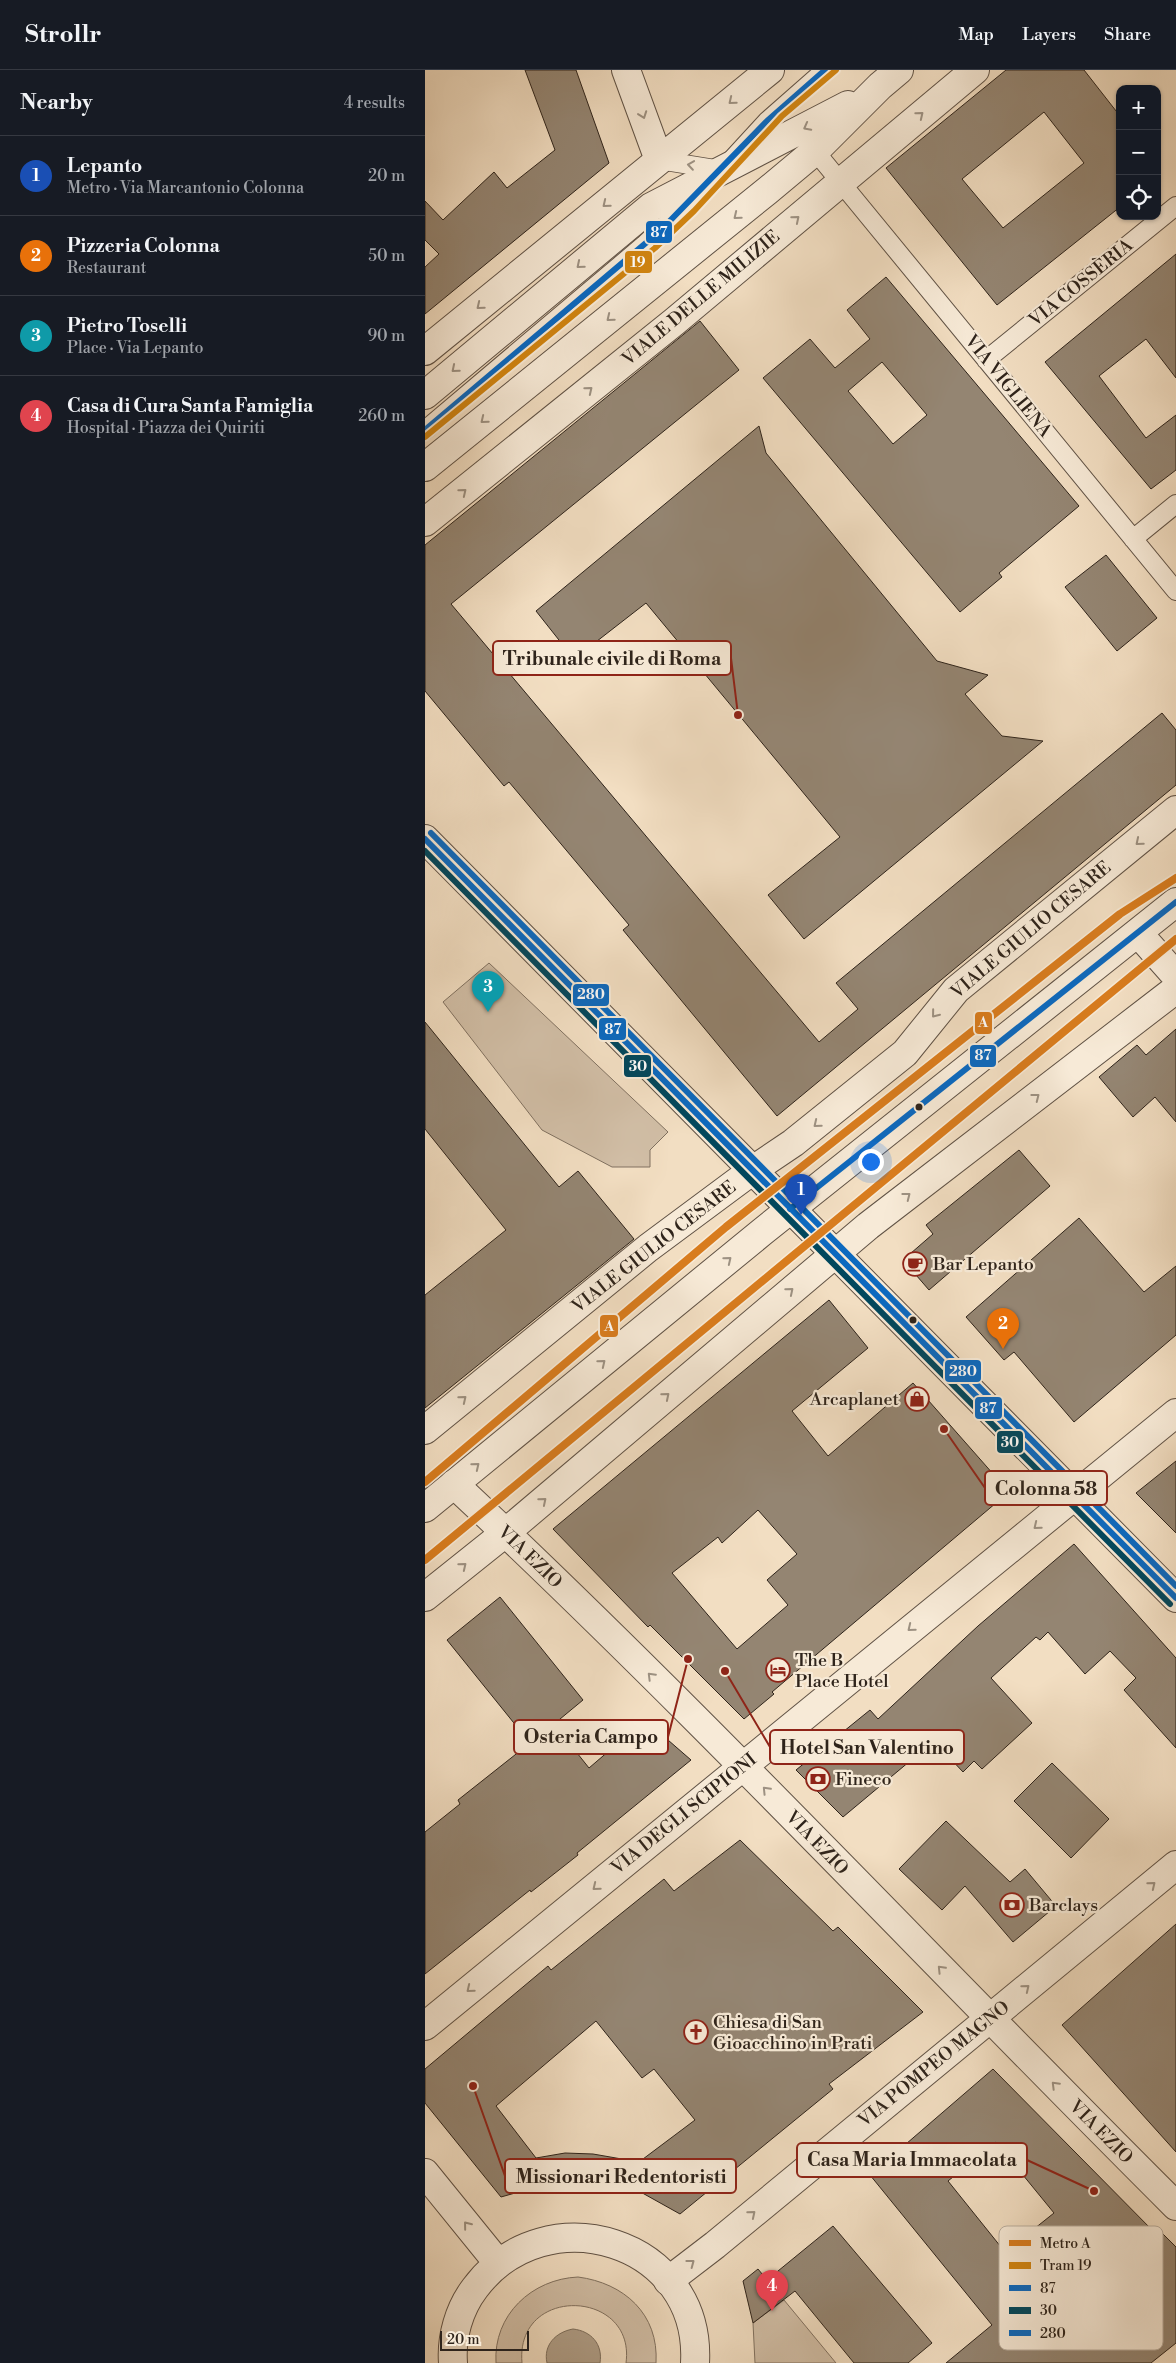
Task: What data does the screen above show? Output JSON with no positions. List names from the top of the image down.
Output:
{
  "streets": {
    "street": [
      "VIALE DELLE MILIZIE",
      "VIALE GIULIO CESARE",
      "VIA EZIO",
      "VIA DEGLI SCIPIONI",
      "VIA POMPEO MAGNO"
    ],
    "lane": ["VIA COSSÈRIA", "VIA VIGLIENA"]
  },
  "crossings": [
    ["VIA COSSÈRIA", "VIA VIGLIENA"],
    ["VIALE DELLE MILIZIE", "VIA VIGLIENA"],
    ["VIA EZIO", "VIA DEGLI SCIPIONI"],
    ["VIA EZIO", "VIA POMPEO MAGNO"]
  ],
  "one_way": ["VIA EZIO", "VIA DEGLI SCIPIONI", "VIA POMPEO MAGNO"],
  "places": {
    "other": [
      "Tribunale civile di Roma",
      "Colonna 58",
      "Osteria Campo",
      "Hotel San Valentino",
      "Missionari Redentoristi",
      "Casa Maria Immacolata"
    ],
    "cafe": ["Bar Lepanto"],
    "shop": ["Arcaplanet"],
    "hotel": ["The B Place Hotel"],
    "bank": ["Fineco", "Barclays"],
    "church": ["Chiesa di San Gioacchino in Prati"]
  },
  "lines": [
    "tram line 19",
    "transit line 87",
    "transit line 280",
    "transit line 30",
    "metro line A"
  ],
  "legend": [
    "Metro A",
    "Tram 19",
    "87",
    "30",
    "280"
  ],
  "scale_bar": "20 m",
  "page": {
    "header": "Strollr",
    "nav": ["Map", "Layers", "Share"],
    "heading": ["Nearby", "4 results"],
    "map_buttons": ["+", "−"],
    "list": [
      {
        "mark": "1",
        "name": "Lepanto",
        "note": "Metro · Via Marcantonio Colonna",
        "value": "20 m"
      },
      {
        "mark": "2",
        "name": "Pizzeria Colonna",
        "note": "Restaurant",
        "value": "50 m"
      },
      {
        "mark": "3",
        "name": "Pietro Toselli",
        "note": "Place · Via Lepanto",
        "value": "90 m"
      },
      {
        "mark": "4",
        "name": "Casa di Cura Santa Famiglia",
        "note": "Hospital · Piazza dei Quiriti",
        "value": "260 m"
      }
    ],
    "pins": [
      "3",
      "1",
      "2",
      "4"
    ],
    "scale": "20 m"
  }
}
